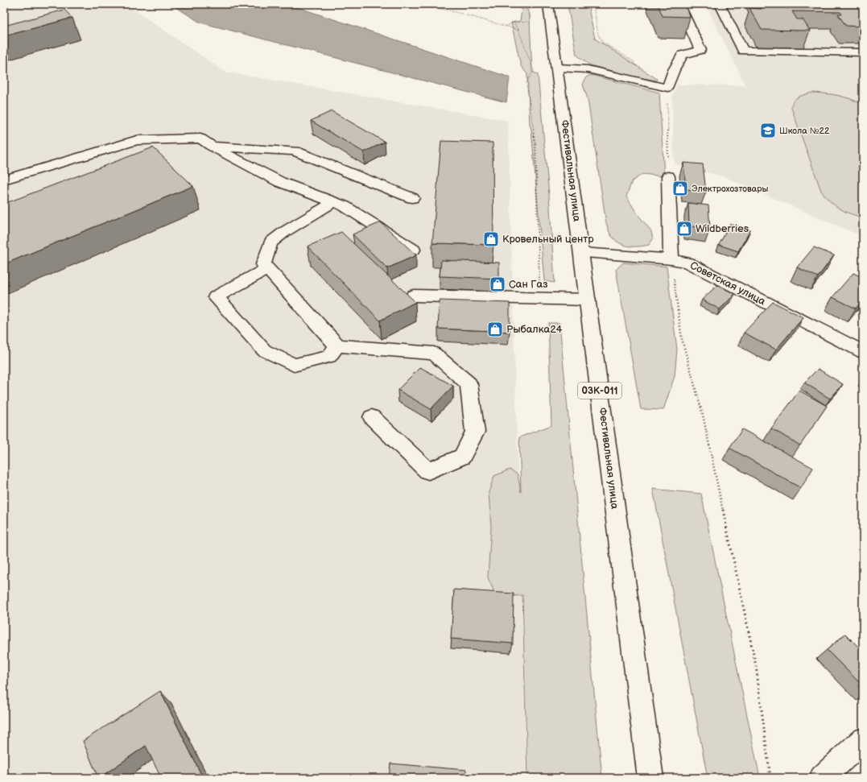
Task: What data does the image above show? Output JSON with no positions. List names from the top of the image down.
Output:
{
  "streets": {
    "main road": ["Фестивальная улица", "Советская улица", "03К-011"]
  },
  "crossings": [
    ["Фестивальная улица", "Советская улица"]
  ],
  "places": {
    "school or university": ["Школа №22"],
    "shop": [
      "Электрохозтовары",
      "Wildberries",
      "Кровельный центр",
      "Сан Газ",
      "Рыбалка24"
    ]
  }
}
